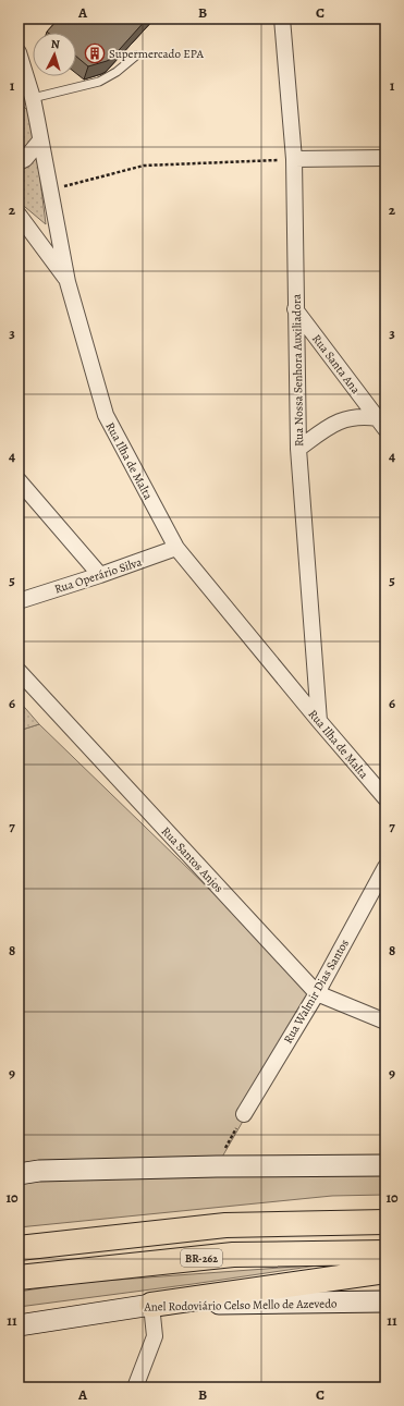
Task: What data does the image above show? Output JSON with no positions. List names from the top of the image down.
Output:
{
  "streets": {
    "highway": ["BR-262"],
    "main road": ["Anel Rodoviário Celso Mello de Azevedo"],
    "street": [
      "Rua Santa Ana",
      "Rua Nossa Senhora Auxiliadora",
      "Rua Ilha de Malta",
      "Rua Operário Silva",
      "Rua Santos Anjos",
      "Rua Walmir Dias Santos"
    ]
  },
  "crossings": [
    ["Rua Santa Ana", "Rua Nossa Senhora Auxiliadora"],
    ["Rua Nossa Senhora Auxiliadora", "Rua Ilha de Malta"],
    ["Rua Ilha de Malta", "Rua Operário Silva"],
    ["Rua Santos Anjos", "Rua Walmir Dias Santos"]
  ],
  "places": {
    "building": ["Supermercado EPA"]
  },
  "north": "top",
  "grid": {
    "columns": ["A", "B", "C"],
    "rows": [
      "1",
      "2",
      "3",
      "4",
      "5",
      "6",
      "7",
      "8",
      "9",
      "10",
      "11"
    ]
  }
}
